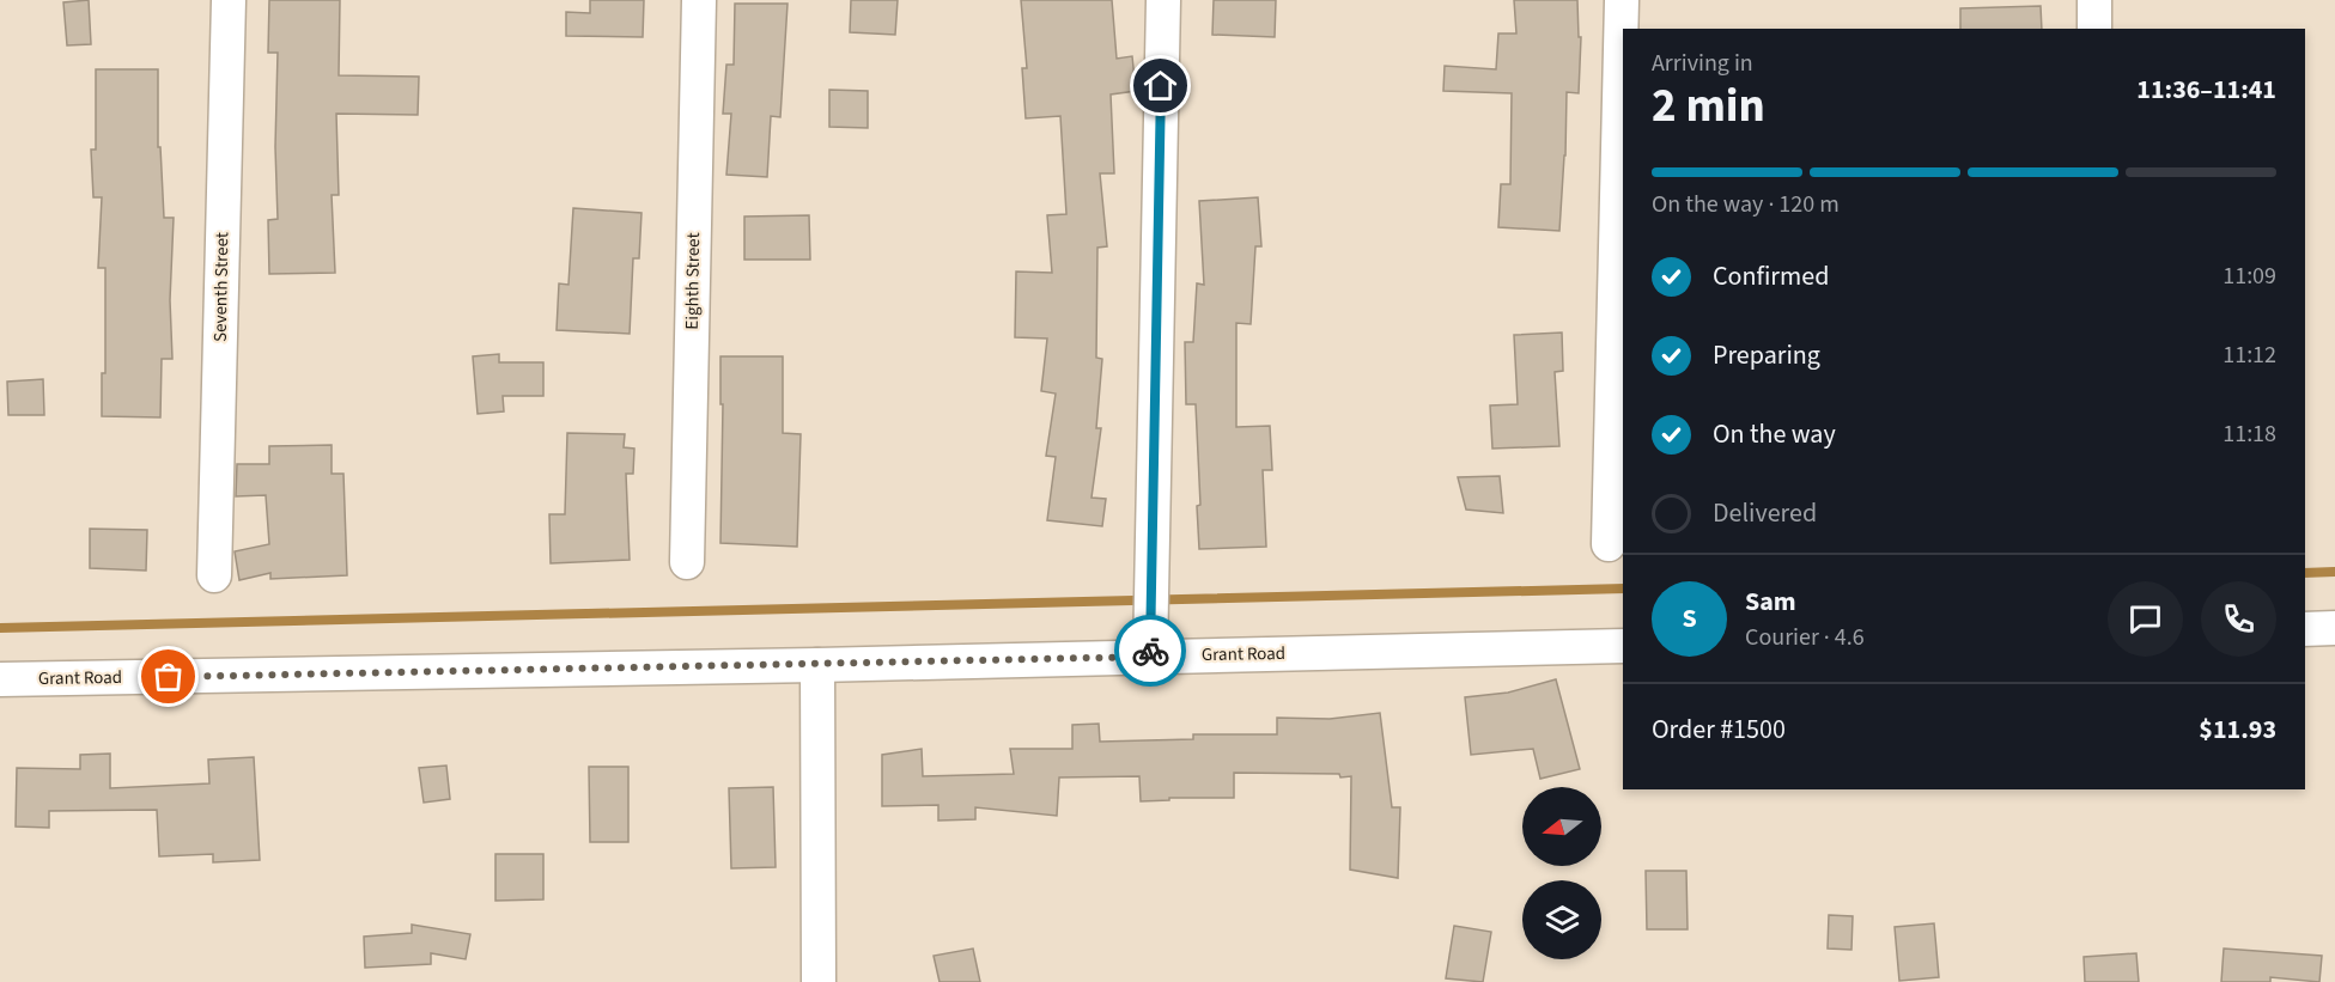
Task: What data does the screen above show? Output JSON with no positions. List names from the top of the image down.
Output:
{
  "streets": {
    "street": ["Eighth Street", "Seventh Street", "Grant Road"]
  },
  "north": "left",
  "page": {
    "heading": ["2 min", "Arriving in", "11:36–11:41"],
    "panel": [
      "Sam",
      "Courier · 4.6",
      "Order #1500",
      "$11.93"
    ],
    "bar": "On the way · 120 m",
    "list": [
      ["Confirmed", "11:09"],
      ["Preparing", "11:12"],
      ["On the way", "11:18"],
      "Delivered"
    ],
    "round": "S"
  }
}
